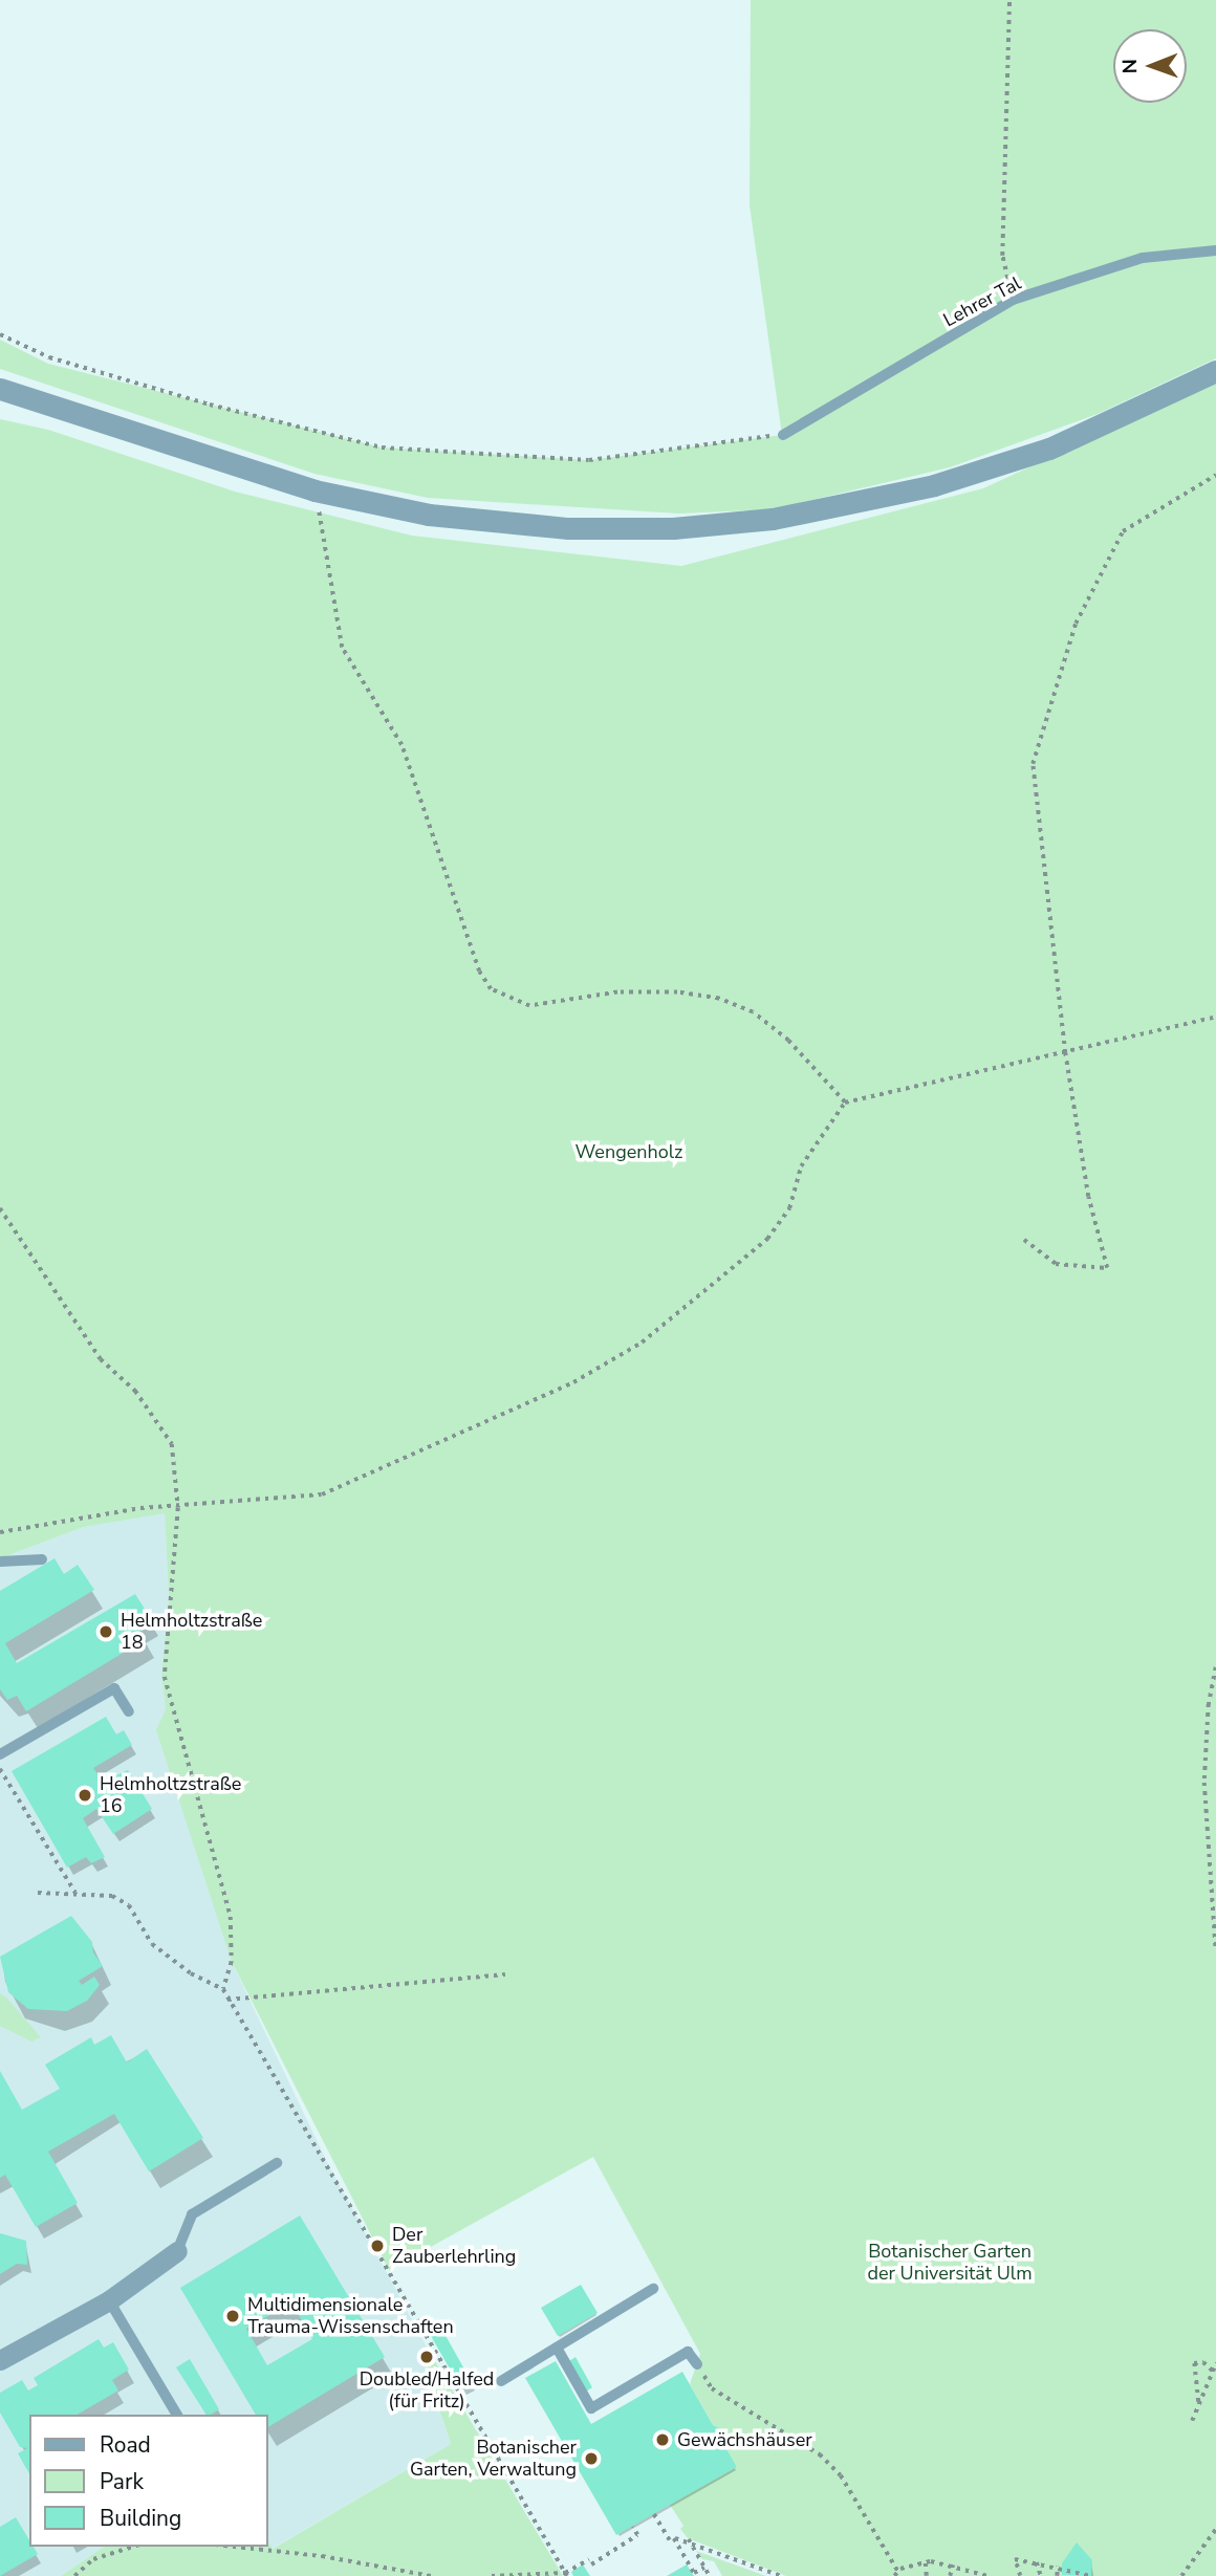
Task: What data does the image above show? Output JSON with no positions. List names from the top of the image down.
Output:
{
  "streets": {
    "lane": ["Lehrer Tal"]
  },
  "parks": ["Wengenholz", "Botanischer Garten der Universität Ulm"],
  "places": [
    "Helmholtzstraße 18",
    "Helmholtzstraße 16",
    "Der Zauberlehrling",
    "Multidimensionale Trauma-Wissenschaften",
    "Doubled/Halfed (für Fritz)",
    "Gewächshäuser",
    "Botanischer Garten, Verwaltung"
  ],
  "legend": ["Road", "Park", "Building"],
  "north": "left"
}
